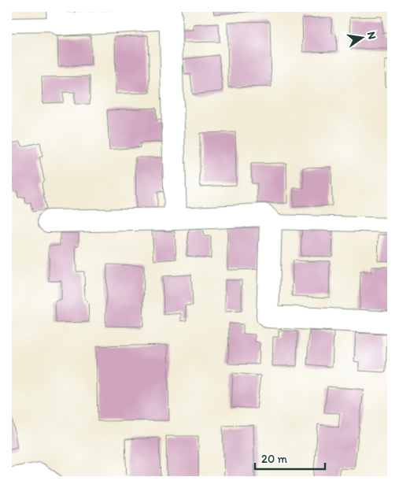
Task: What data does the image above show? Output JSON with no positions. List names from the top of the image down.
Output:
{
  "scale_bar": "20 m",
  "north": "right"
}
